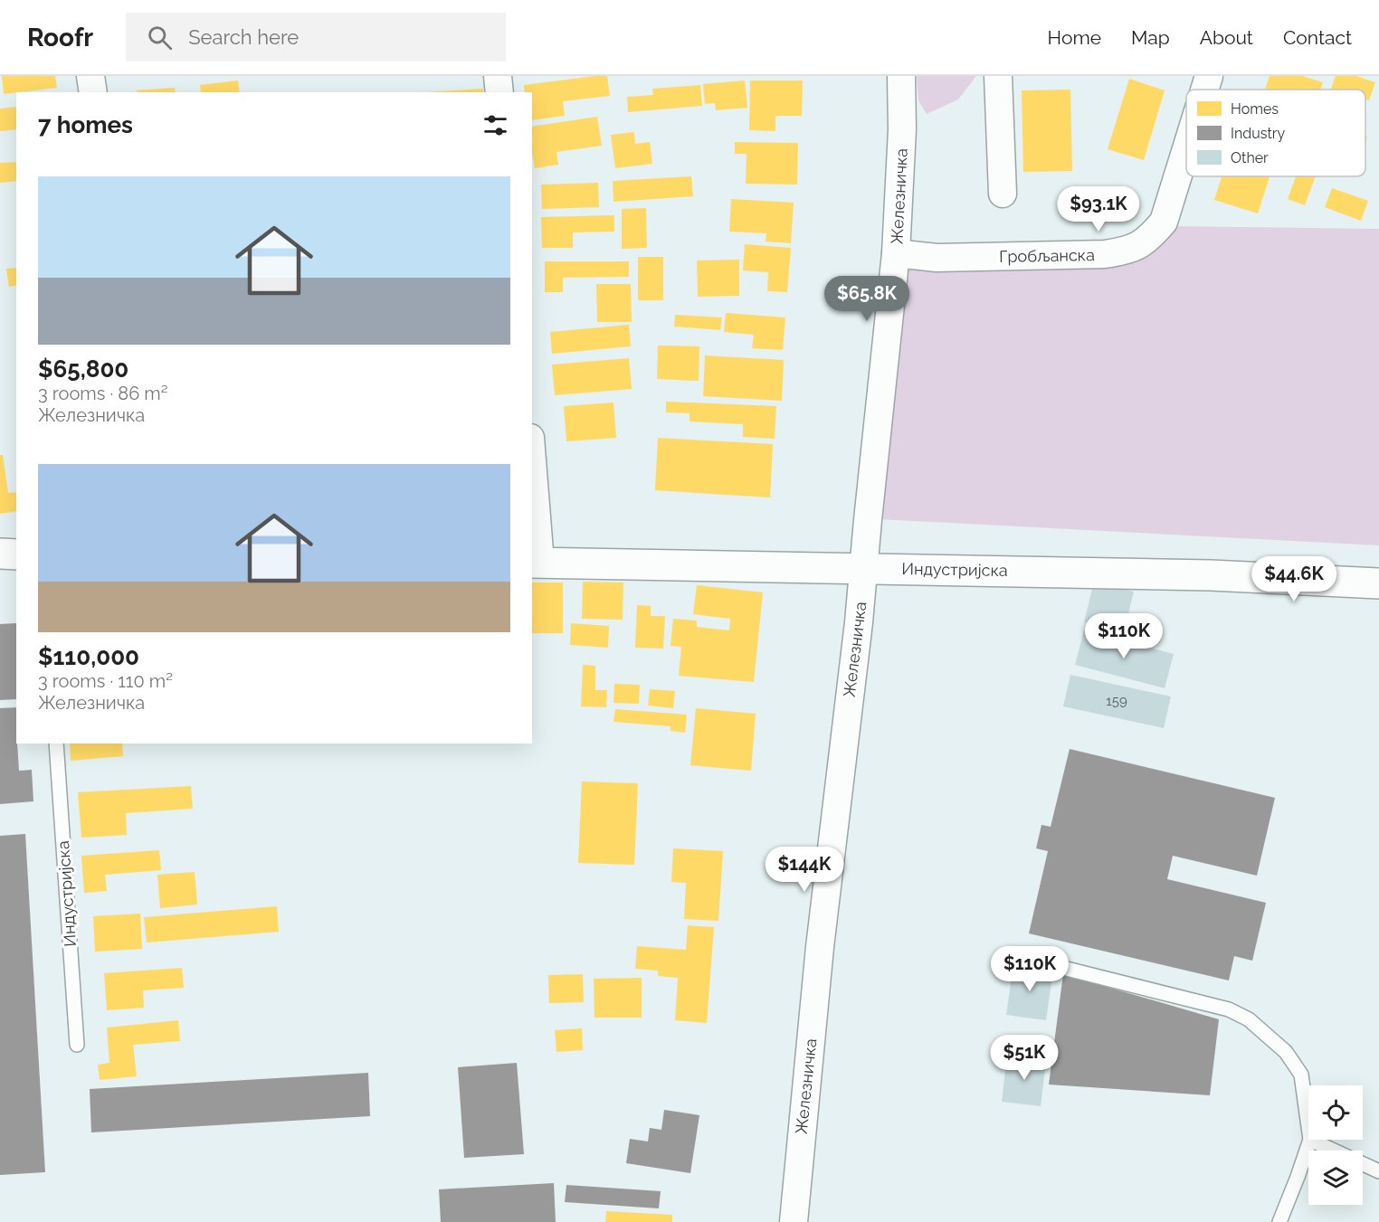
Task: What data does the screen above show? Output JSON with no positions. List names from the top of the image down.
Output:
{
  "streets": {
    "main road": ["Индустријска"],
    "street": ["Железничка", "Гробљанска"]
  },
  "crossings": [
    ["Железничка", "Гробљанска"],
    ["Железничка", "Индустријска"]
  ],
  "house_numbers": ["159"],
  "legend": ["Homes", "Industry", "Other"],
  "page": {
    "header": "Roofr",
    "search": "Search here",
    "nav": [
      "Home",
      "Map",
      "About",
      "Contact"
    ],
    "heading": "7 homes",
    "list": [
      {
        "name": "$65,800",
        "note": "3 rooms · 86 m² · Железничка"
      },
      {
        "name": "$110,000",
        "note": "3 rooms · 110 m² · Железничка"
      }
    ],
    "price": [
      "$93.1K",
      "$65.8K",
      "$44.6K",
      "$110K",
      "$144K",
      "$110K",
      "$51K"
    ]
  }
}
